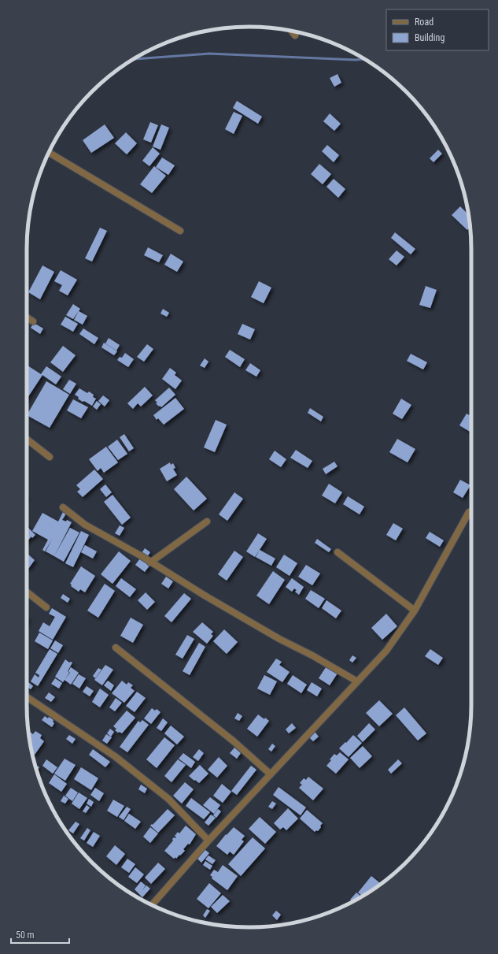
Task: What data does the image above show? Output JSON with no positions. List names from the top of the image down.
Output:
{
  "legend": ["Road", "Building"],
  "scale_bar": "50 m"
}
